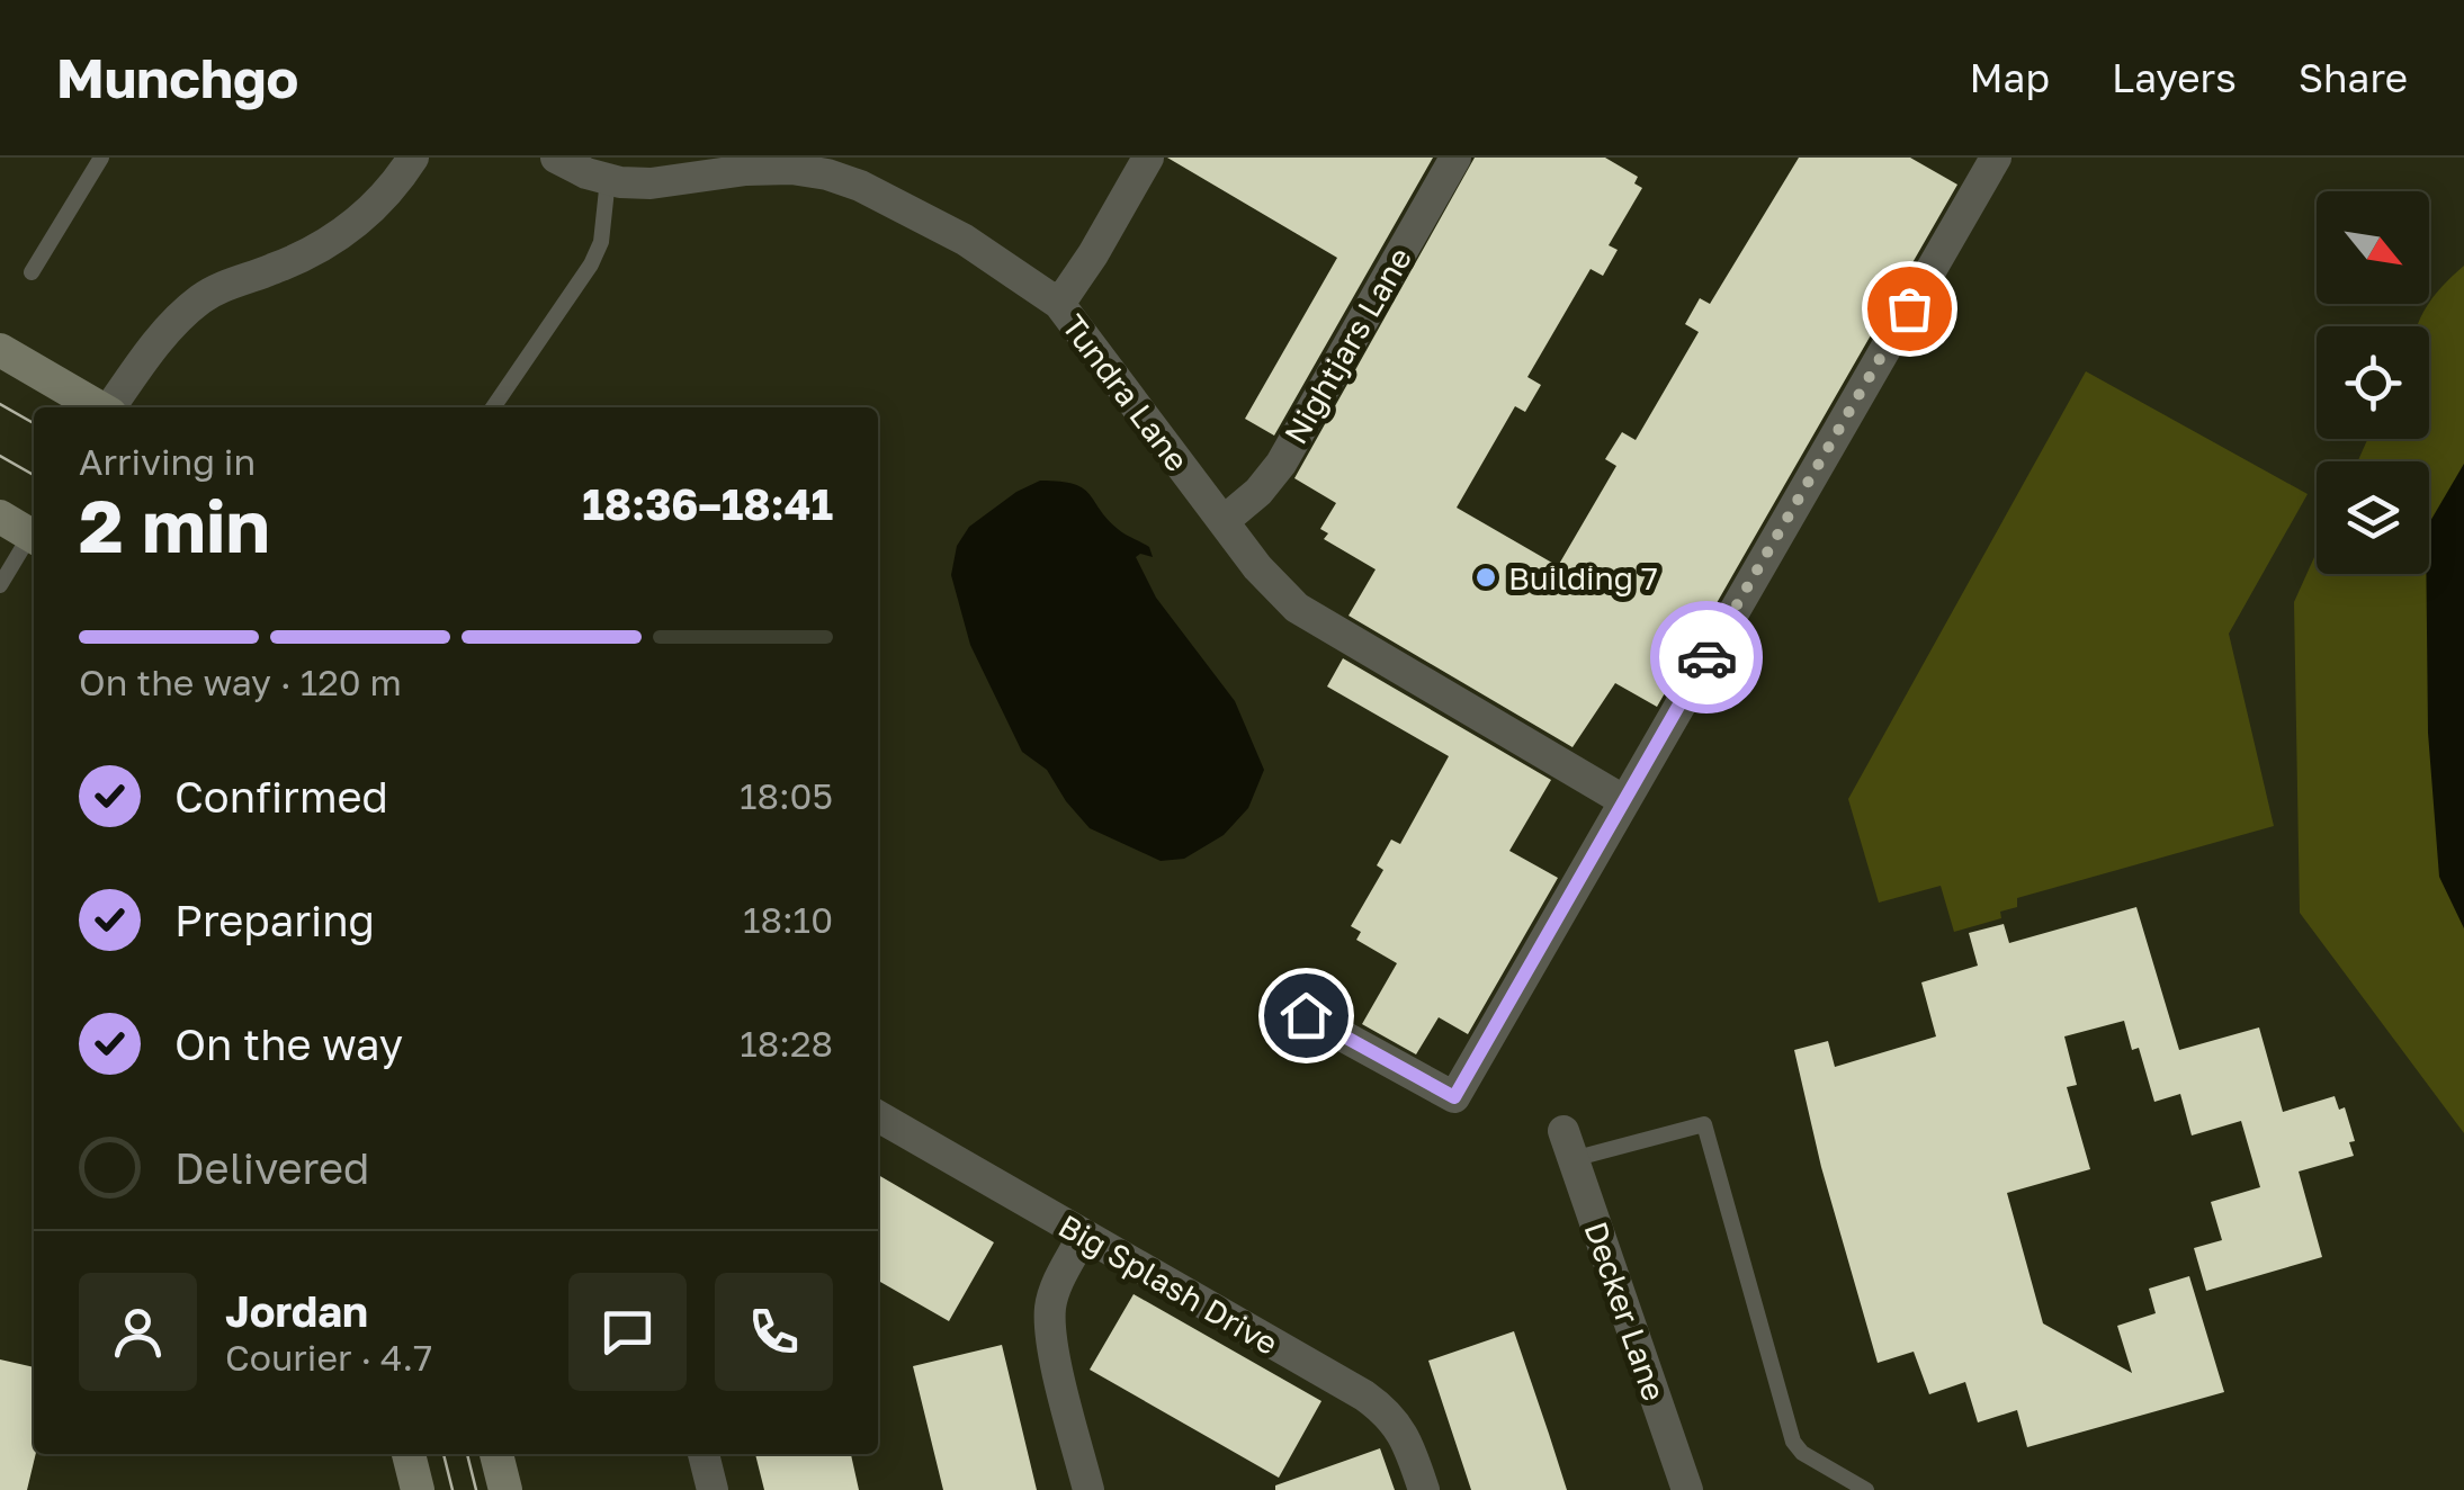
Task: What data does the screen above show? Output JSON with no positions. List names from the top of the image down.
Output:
{
  "streets": {
    "street": [
      "Nightjars Lane",
      "Tundra Lane",
      "Big Splash Drive",
      "Decker Lane"
    ]
  },
  "crossings": [
    ["Nightjars Lane", "Tundra Lane"]
  ],
  "places": ["Building 7"],
  "north": "bottom right",
  "page": {
    "header": "Munchgo",
    "nav": ["Map", "Layers", "Share"],
    "heading": ["2 min", "Arriving in", "18:36–18:41"],
    "panel": ["Jordan", "Courier · 4.7"],
    "bar": "On the way · 120 m",
    "list": [
      ["Confirmed", "18:05"],
      ["Preparing", "18:10"],
      ["On the way", "18:28"],
      "Delivered"
    ]
  }
}
